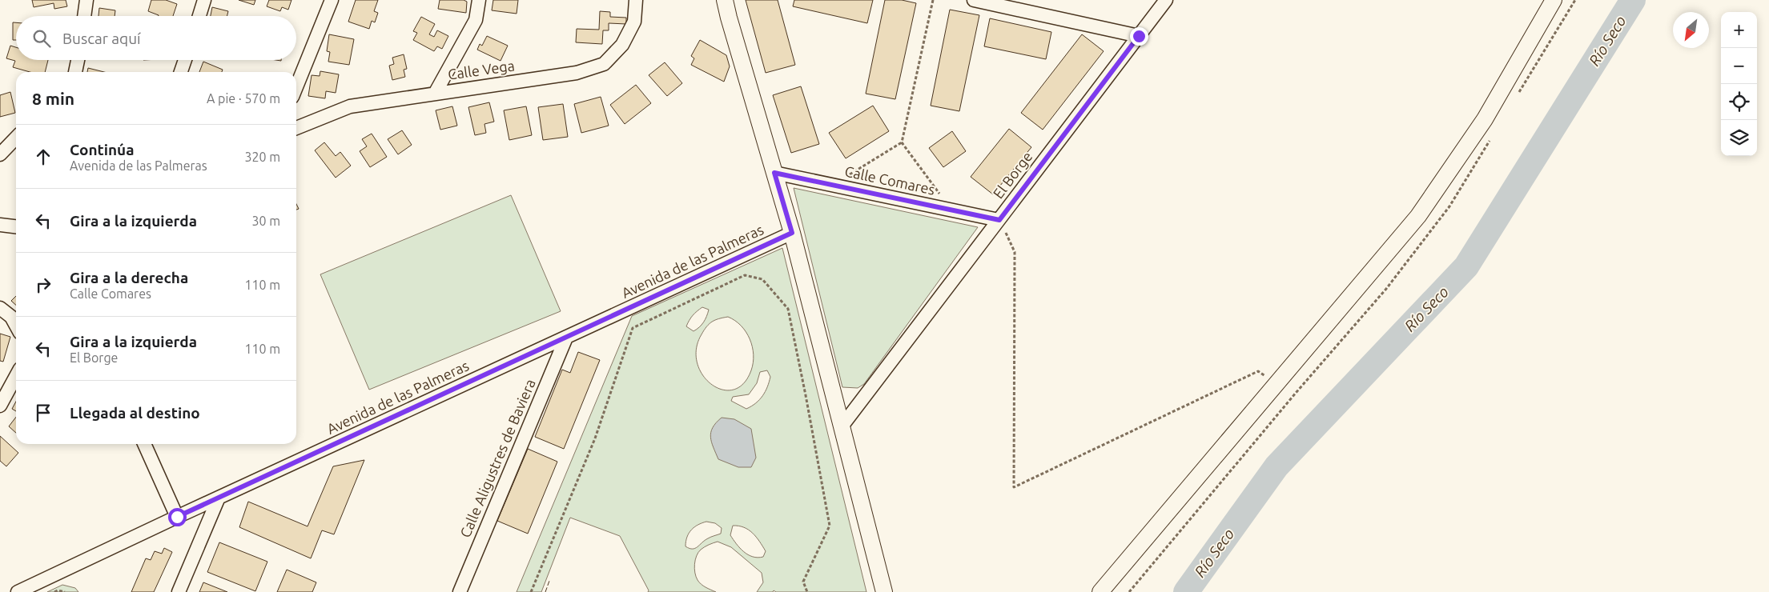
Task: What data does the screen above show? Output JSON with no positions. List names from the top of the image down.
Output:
{
  "streets": {
    "street": [
      "Calle Vega",
      "El Borge",
      "Calle Comares",
      "Avenida de las Palmeras",
      "Calle Aligustres de Baviera"
    ]
  },
  "crossings": [
    ["El Borge", "Calle Comares"],
    ["Avenida de las Palmeras", "Calle Aligustres de Baviera"]
  ],
  "water": ["Río Seco"],
  "north": "bottom left",
  "page": {
    "map_buttons": ["+", "−"],
    "search": "Buscar aquí",
    "heading": ["8 min", "A pie · 570 m"],
    "list": [
      ["Continúa", "Avenida de las Palmeras", "320 m"],
      ["Gira a la izquierda", "30 m"],
      ["Gira a la derecha", "Calle Comares", "110 m"],
      ["Gira a la izquierda", "El Borge", "110 m"],
      "Llegada al destino"
    ]
  }
}
